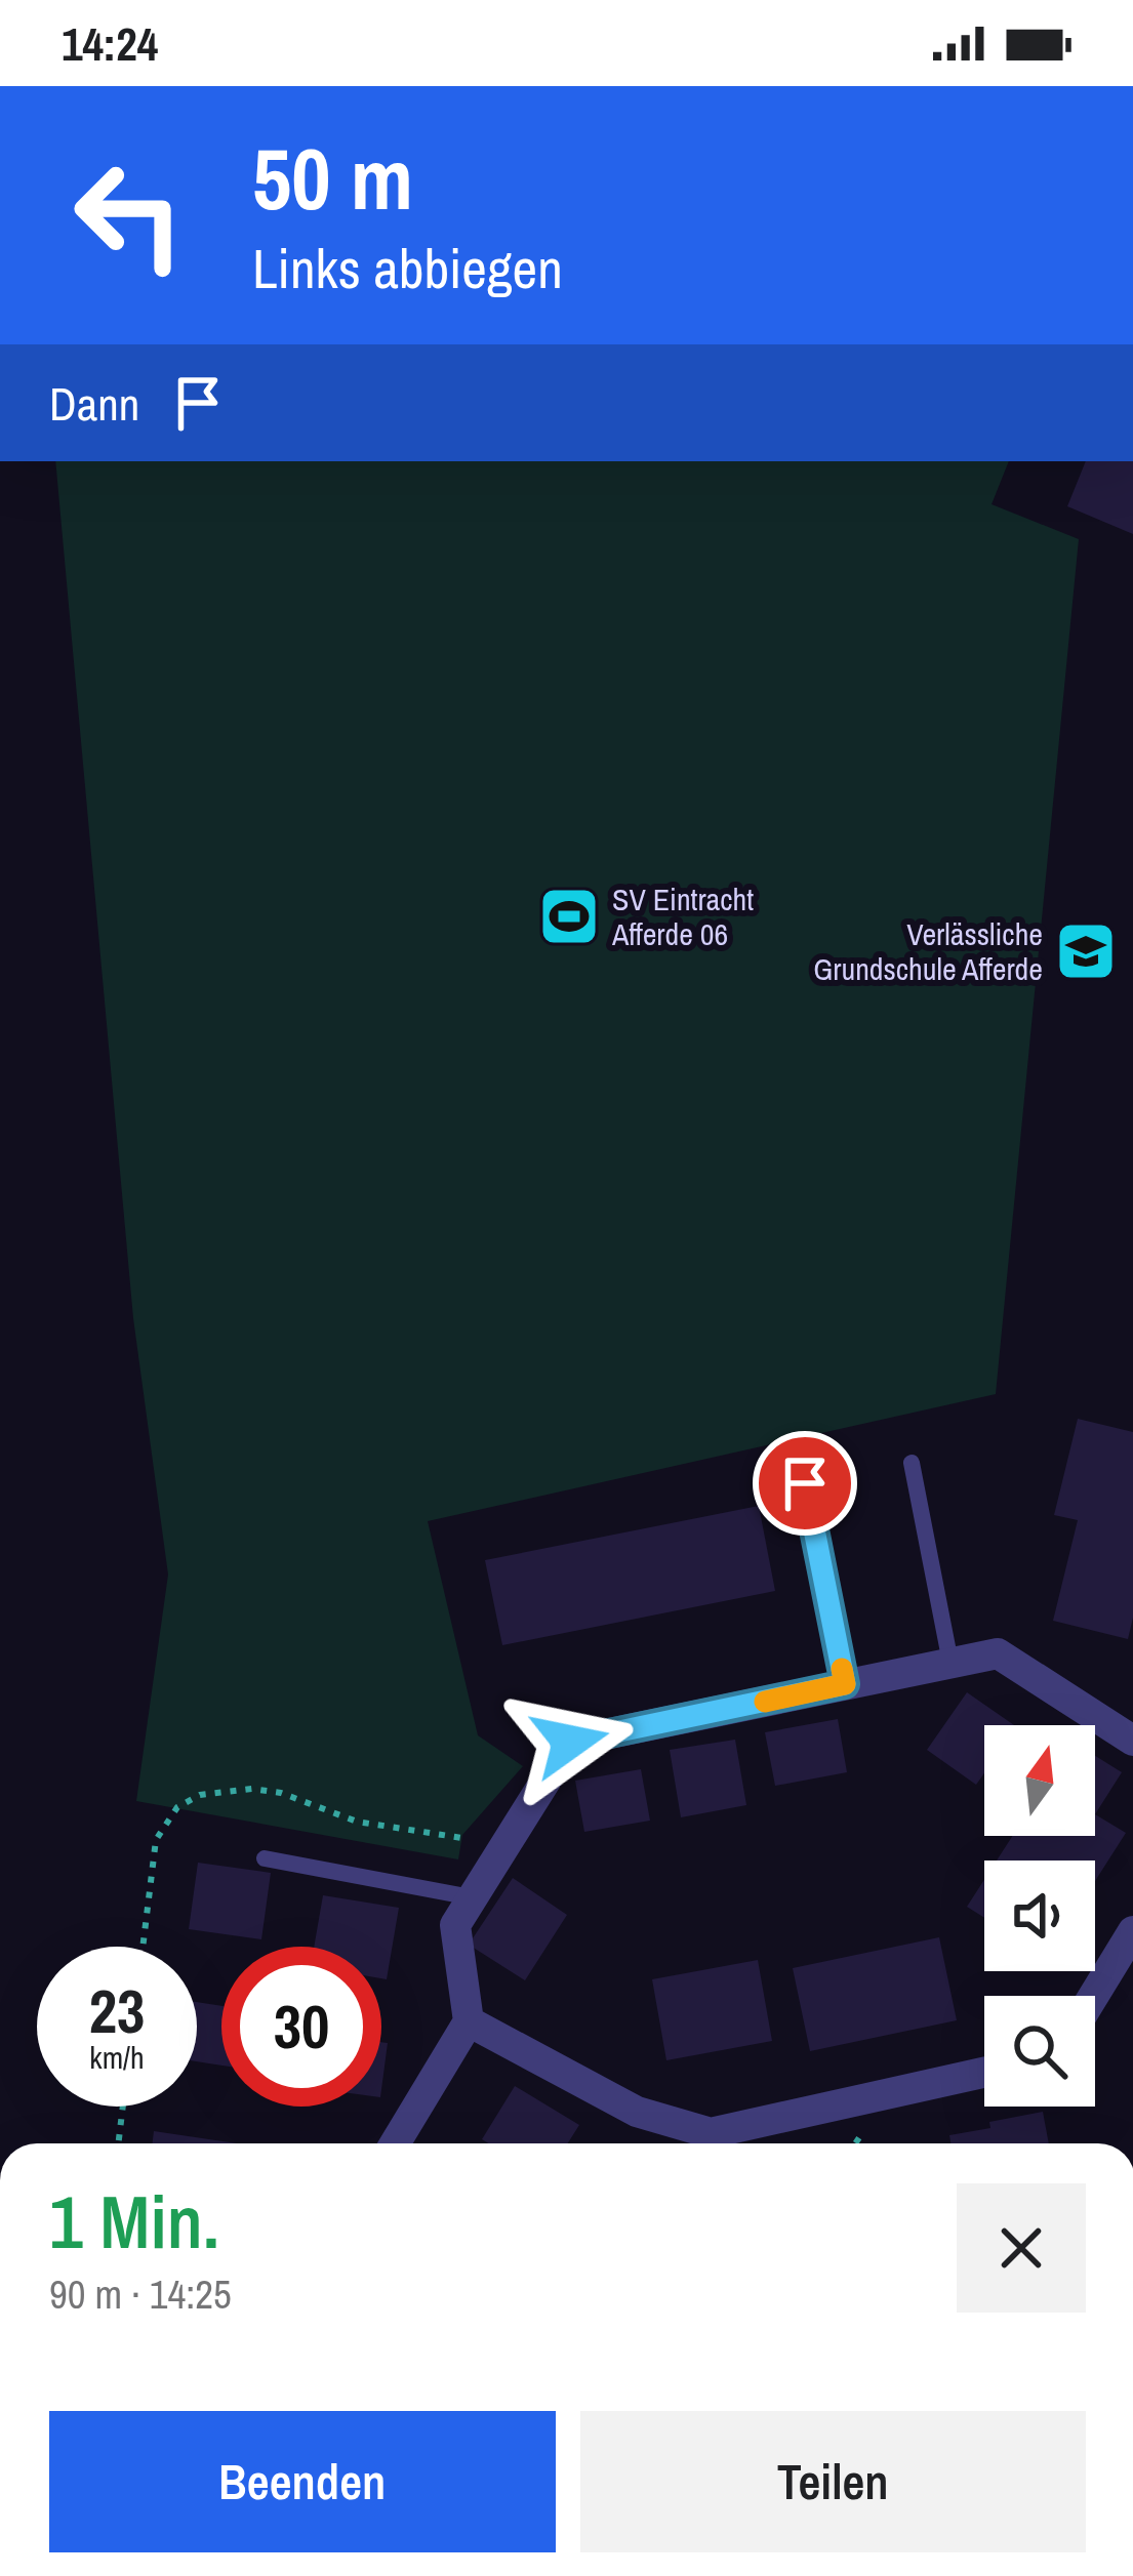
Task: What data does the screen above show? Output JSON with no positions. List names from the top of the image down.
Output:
{
  "places": {
    "sports": ["SV Eintracht Afferde 06"],
    "school or university": ["Verlässliche Grundschule Afferde"]
  },
  "north": "top",
  "page": {
    "status": "14:24",
    "turn": ["50 m", "Links abbiegen"],
    "then": "Dann",
    "speed": "23 km/h",
    "limit": "30",
    "heading": ["1 Min.", "90 m · 14:25"],
    "buttons": ["Beenden", "Teilen"]
  }
}
